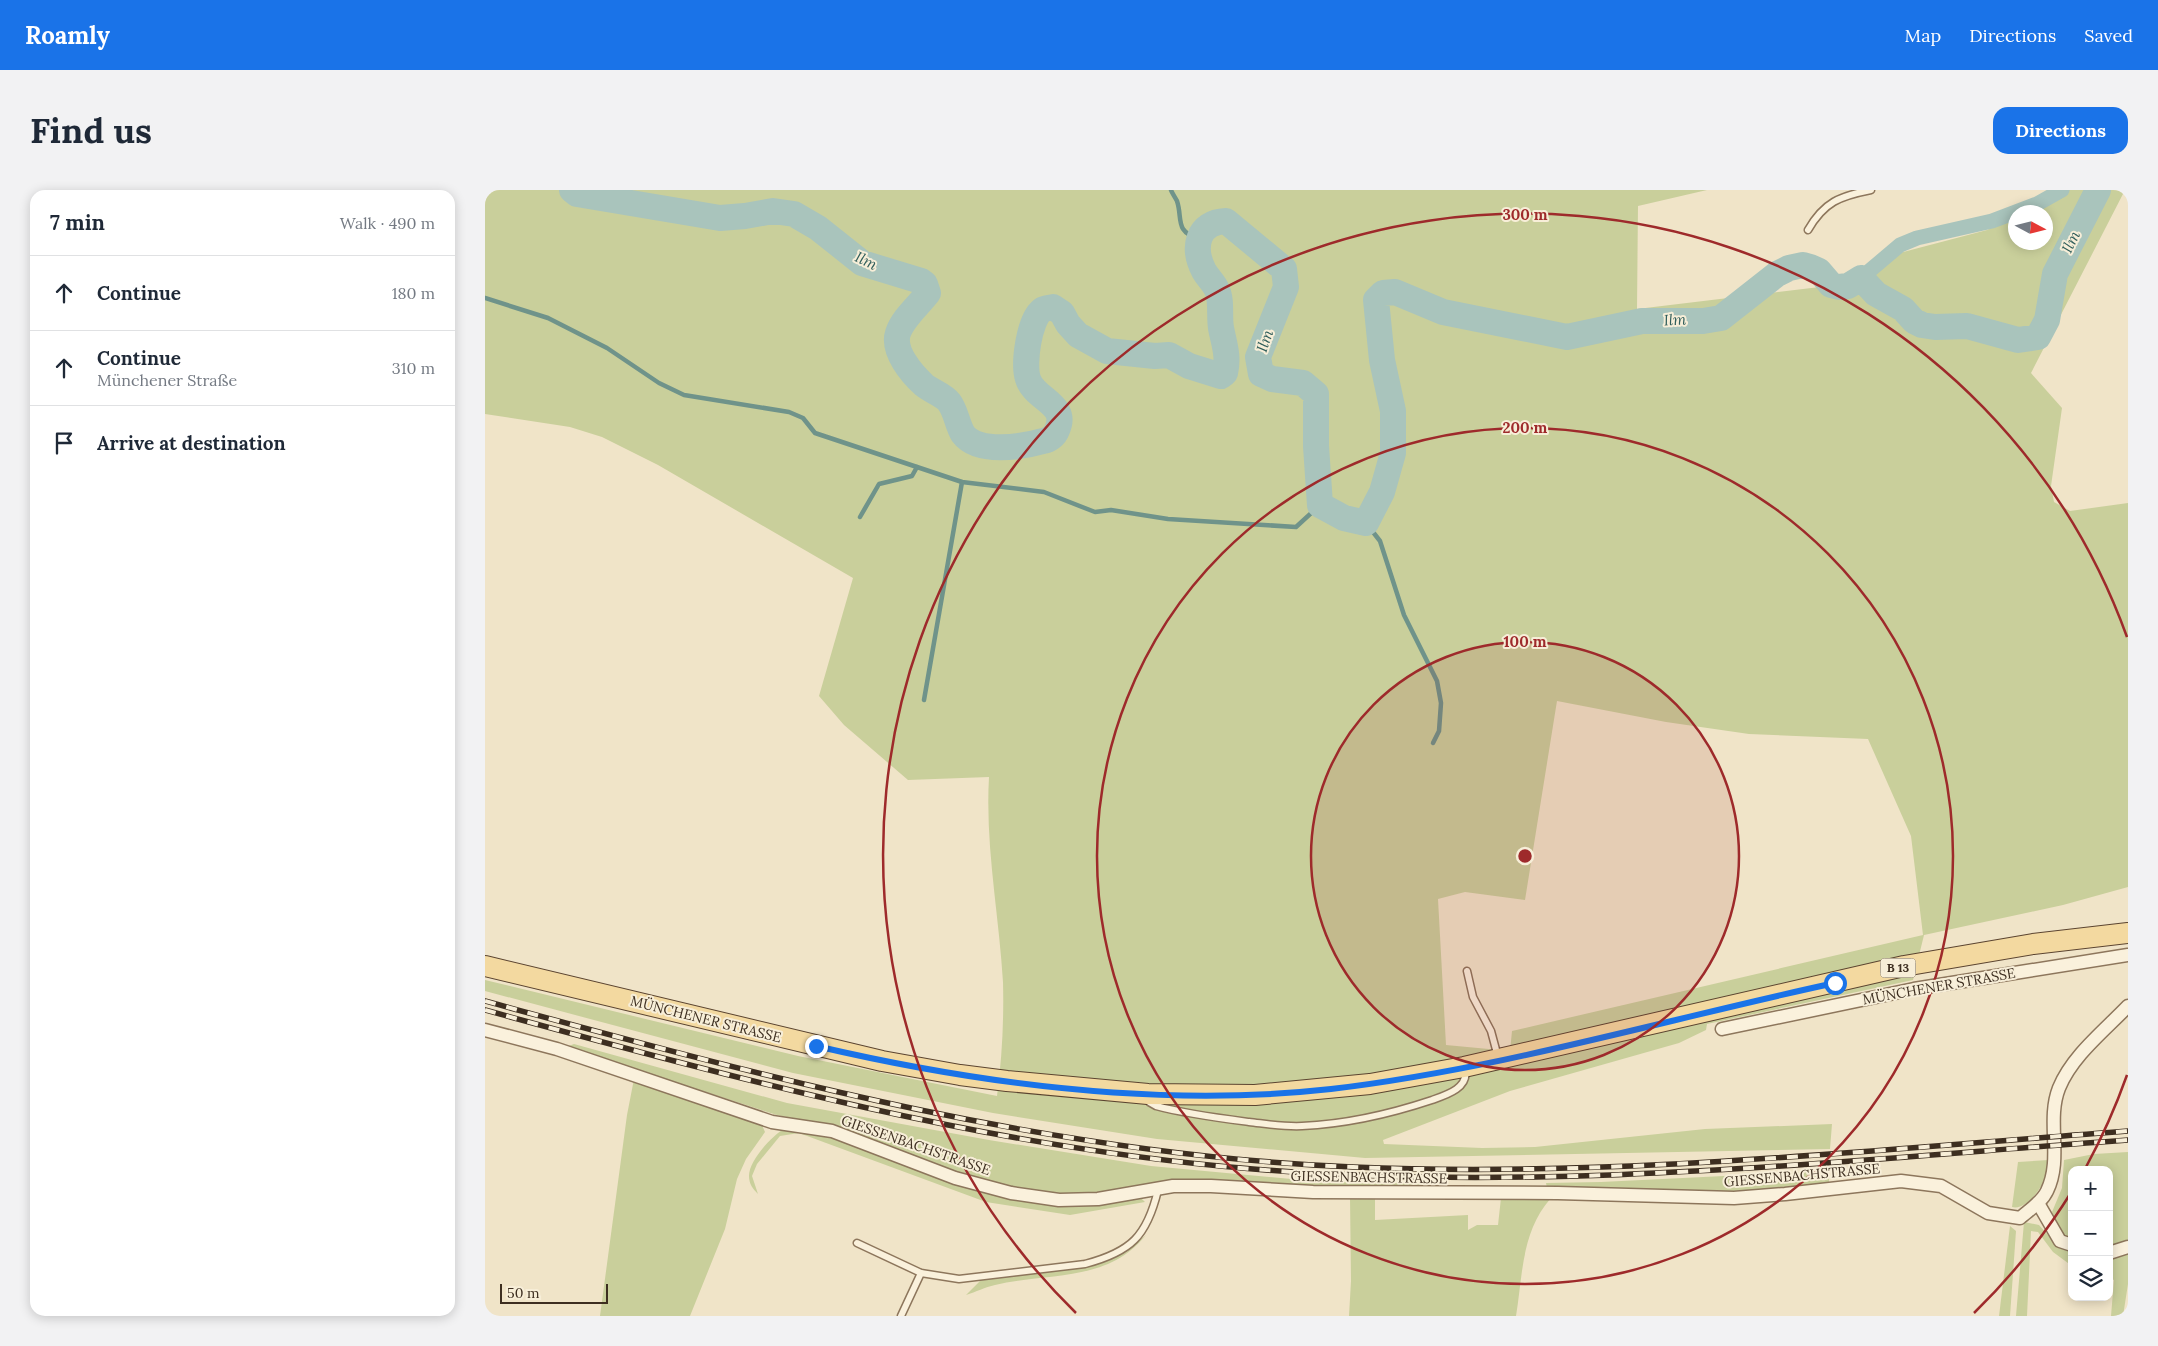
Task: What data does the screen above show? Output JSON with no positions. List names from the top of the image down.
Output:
{
  "streets": {
    "main road": ["B 13", "MÜNCHENER STRASSE"],
    "street": ["GIESSENBACHSTRASSE"]
  },
  "crossings": [
    ["B 13", "MÜNCHENER STRASSE"]
  ],
  "water": ["Ilm"],
  "scale_bar": "50 m",
  "north": "right",
  "page": {
    "header": "Roamly",
    "nav": ["Map", "Directions", "Saved"],
    "buttons": "Directions",
    "title": "Find us",
    "heading": ["7 min", "Walk · 490 m"],
    "list": [
      ["Continue", "180 m"],
      ["Continue", "Münchener Straße", "310 m"],
      "Arrive at destination"
    ],
    "map_buttons": ["+", "−"],
    "scale": "50 m"
  },
  "rings": ["300 m", "200 m", "100 m"]
}
